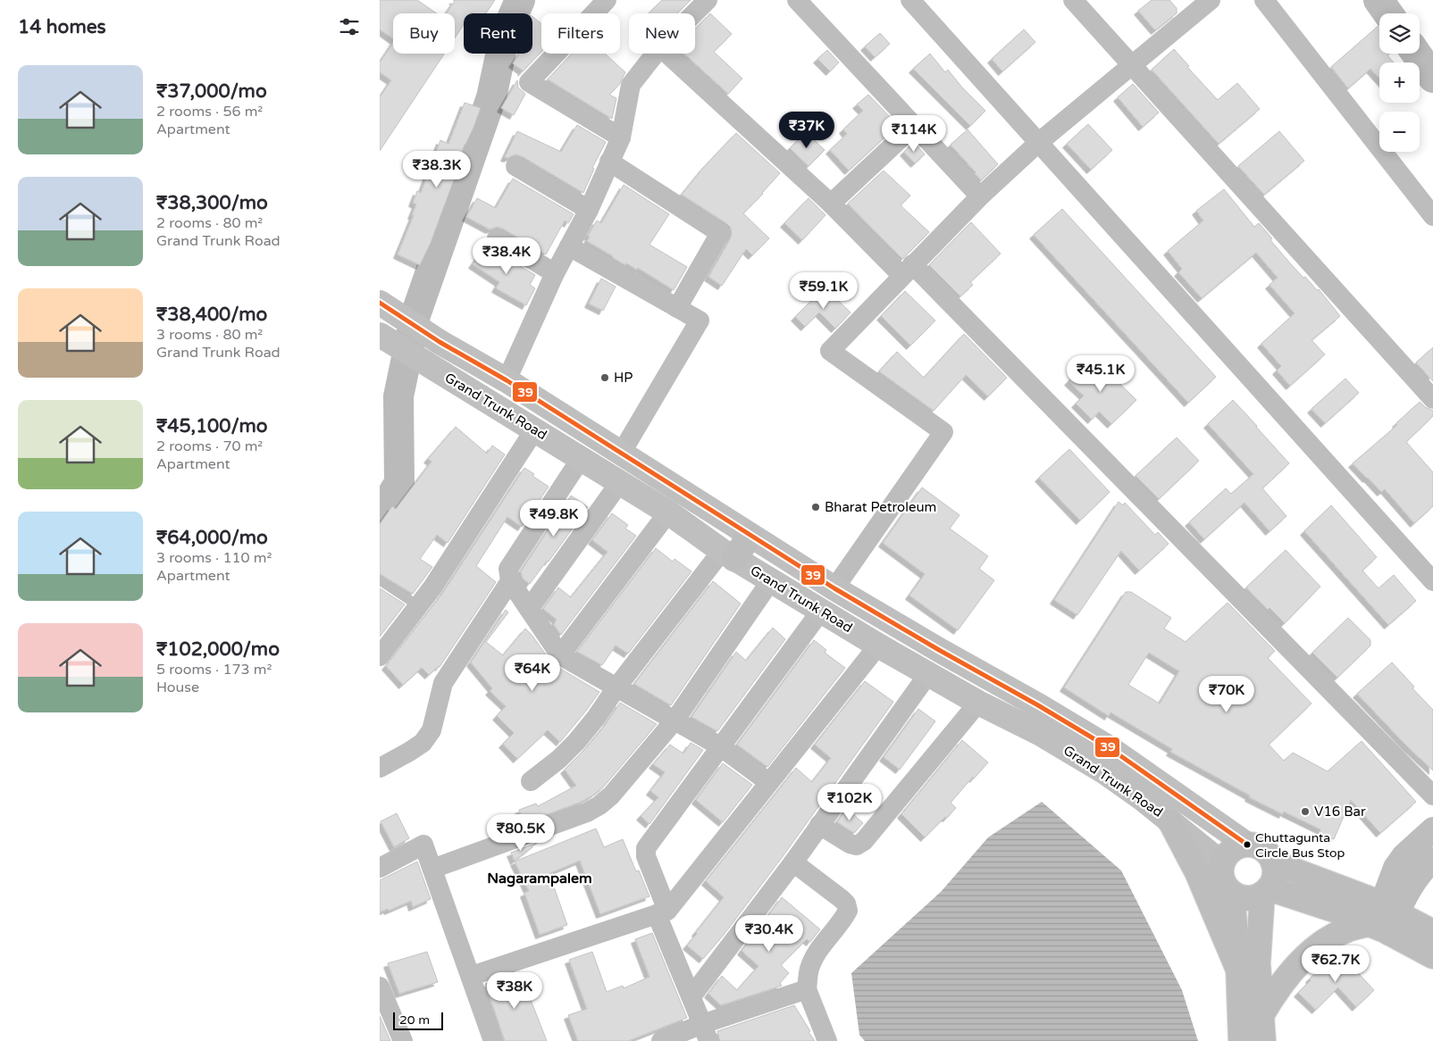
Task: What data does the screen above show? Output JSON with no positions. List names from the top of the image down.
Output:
{
  "streets": {
    "main road": ["Grand Trunk Road"]
  },
  "districts": ["Nagarampalem"],
  "places": [
    "HP",
    "Bharat Petroleum",
    "V16 Bar",
    "Chuttagunta Circle Bus Stop"
  ],
  "lines": ["transit line 39"],
  "scale_bar": "20 m",
  "page": {
    "heading": "14 homes",
    "map_buttons": ["+", "−"],
    "chip": [
      "Buy",
      "Rent",
      "Filters",
      "New"
    ],
    "list": [
      {
        "name": "₹37,000/mo",
        "note": "2 rooms · 56 m² · Apartment"
      },
      {
        "name": "₹38,300/mo",
        "note": "2 rooms · 80 m² · Grand Trunk Road"
      },
      {
        "name": "₹38,400/mo",
        "note": "3 rooms · 80 m² · Grand Trunk Road"
      },
      {
        "name": "₹45,100/mo",
        "note": "2 rooms · 70 m² · Apartment"
      },
      {
        "name": "₹64,000/mo",
        "note": "3 rooms · 110 m² · Apartment"
      },
      {
        "name": "₹102,000/mo",
        "note": "5 rooms · 173 m² · House"
      }
    ],
    "price": [
      "₹37K",
      "₹114K",
      "₹38.3K",
      "₹38.4K",
      "₹59.1K",
      "₹45.1K",
      "₹49.8K",
      "₹64K",
      "₹70K",
      "₹102K",
      "₹80.5K",
      "₹30.4K",
      "₹62.7K",
      "₹38K"
    ],
    "scale": "20 m"
  }
}
